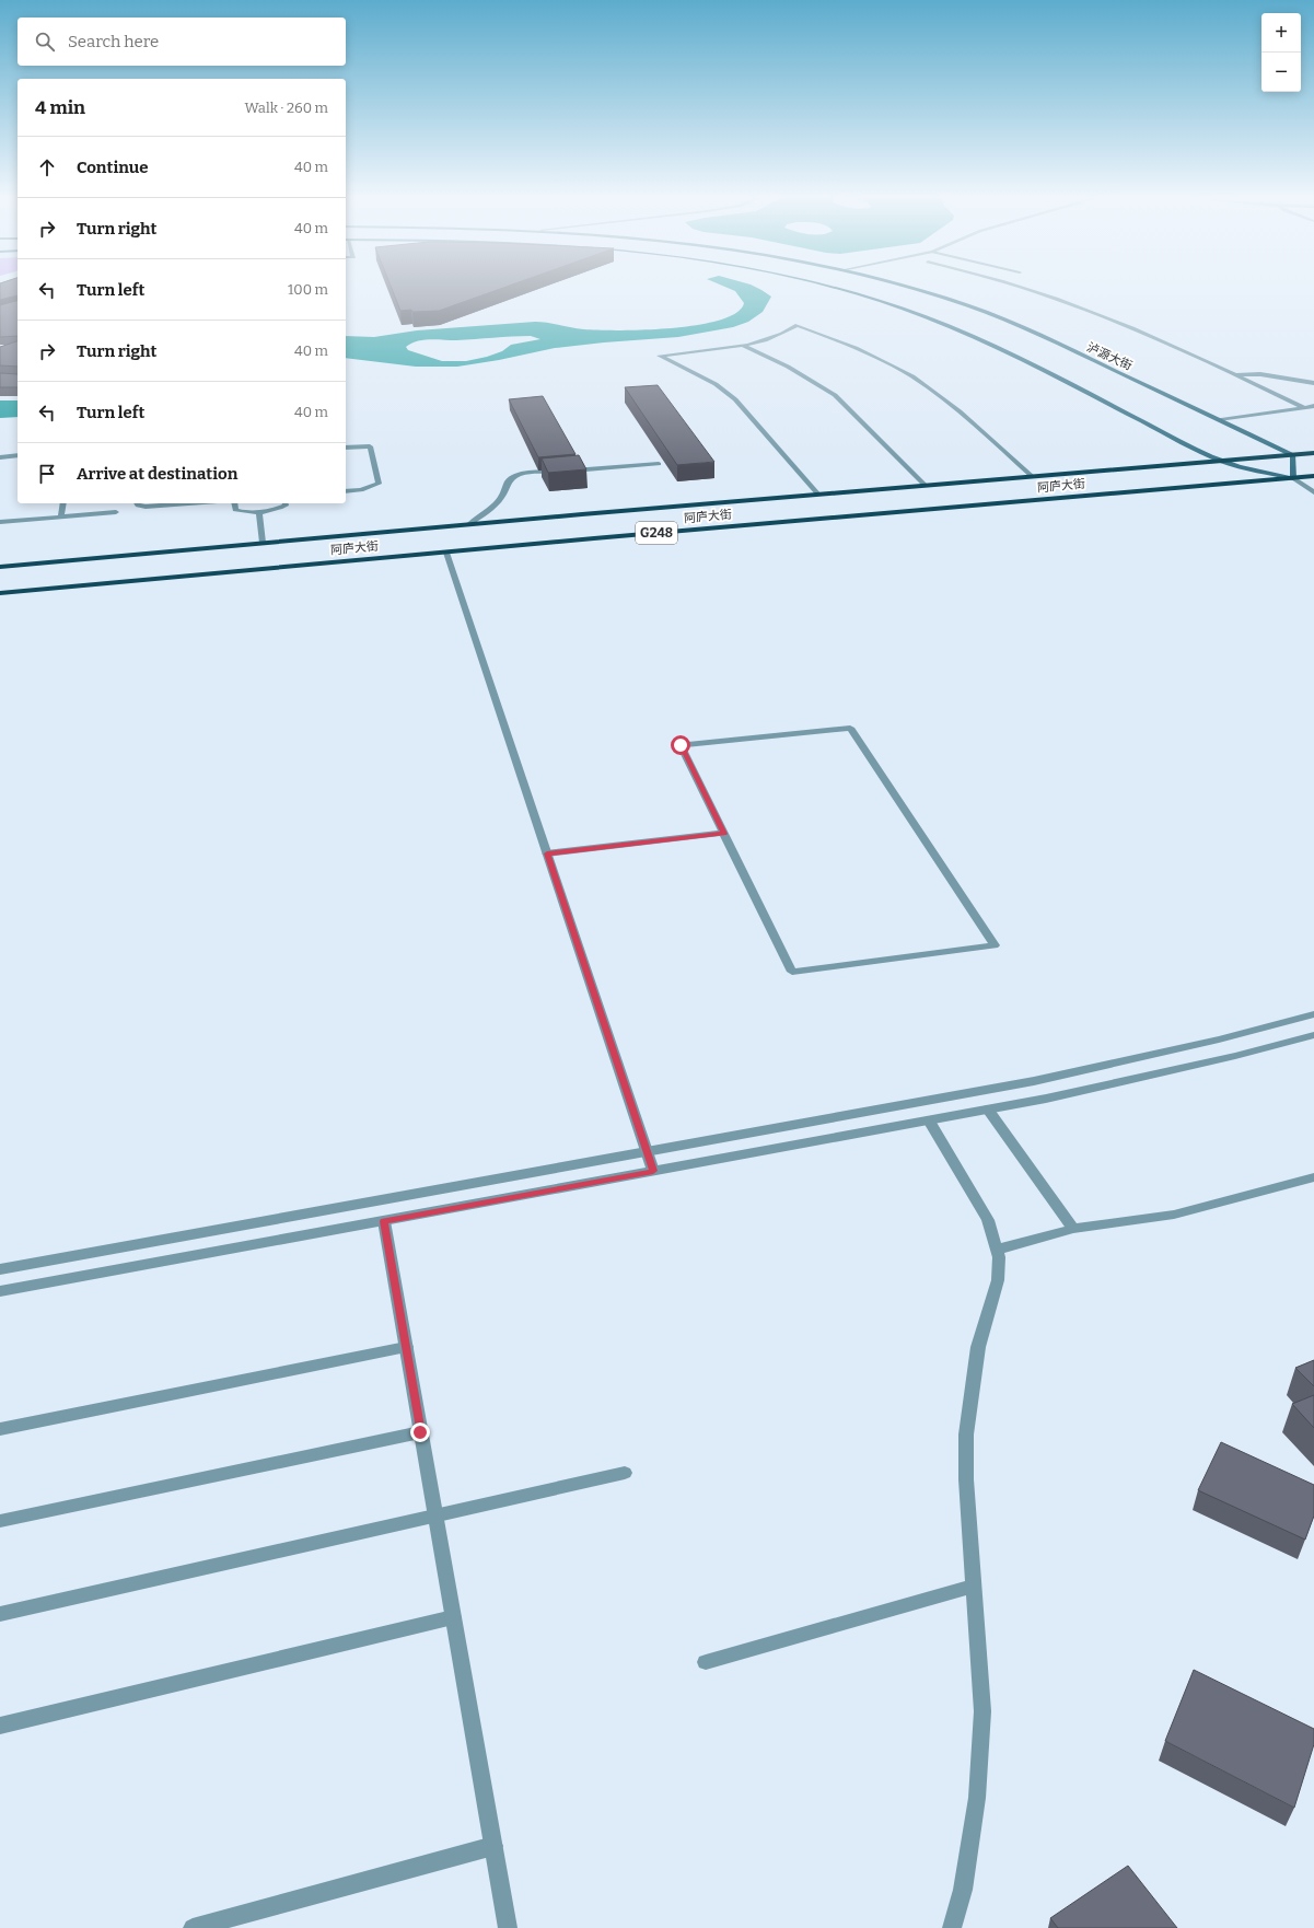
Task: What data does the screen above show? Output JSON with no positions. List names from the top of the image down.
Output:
{
  "streets": {
    "highway": ["阿庐大街", "G248"],
    "main road": ["泸源大街"]
  },
  "crossings": [
    ["泸源大街", "阿庐大街"]
  ],
  "page": {
    "map_buttons": ["+", "−"],
    "search": "Search here",
    "heading": ["4 min", "Walk · 260 m"],
    "list": [
      ["Continue", "40 m"],
      ["Turn right", "40 m"],
      ["Turn left", "100 m"],
      ["Turn right", "40 m"],
      ["Turn left", "40 m"],
      "Arrive at destination"
    ]
  }
}
